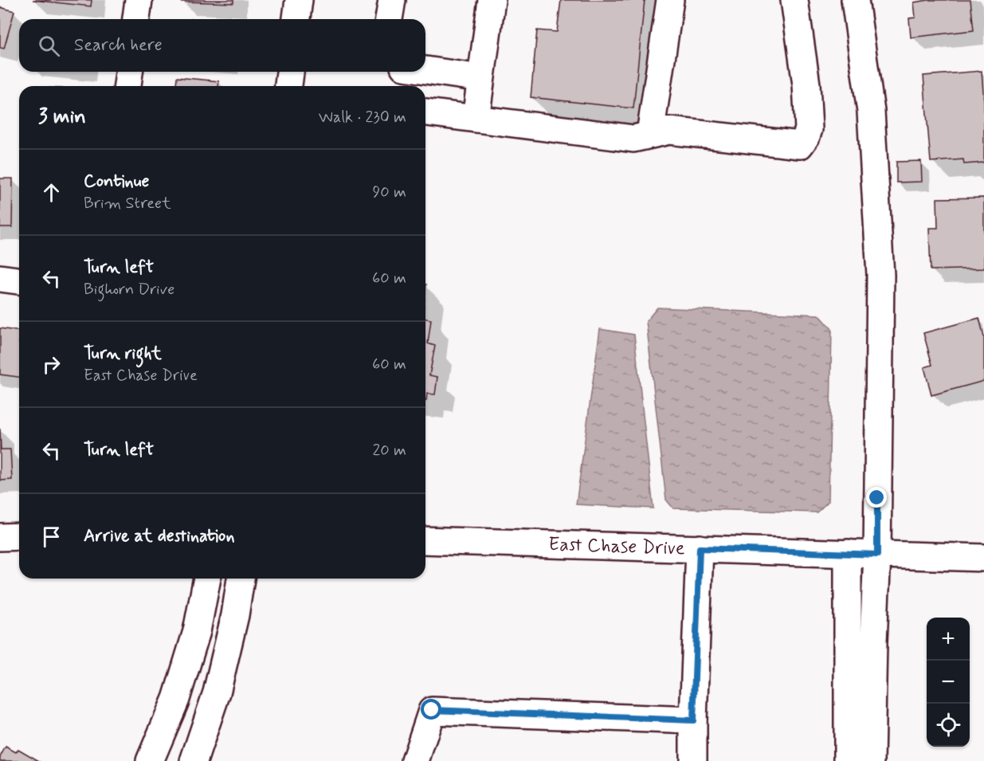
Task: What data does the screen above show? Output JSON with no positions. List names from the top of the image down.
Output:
{
  "streets": {
    "street": ["East Chase Drive"]
  },
  "page": {
    "search": "Search here",
    "heading": ["3 min", "Walk · 230 m"],
    "list": [
      ["Continue", "Brim Street", "90 m"],
      ["Turn left", "Bighorn Drive", "60 m"],
      ["Turn right", "East Chase Drive", "60 m"],
      ["Turn left", "20 m"],
      "Arrive at destination"
    ],
    "map_buttons": ["+", "−"]
  }
}
